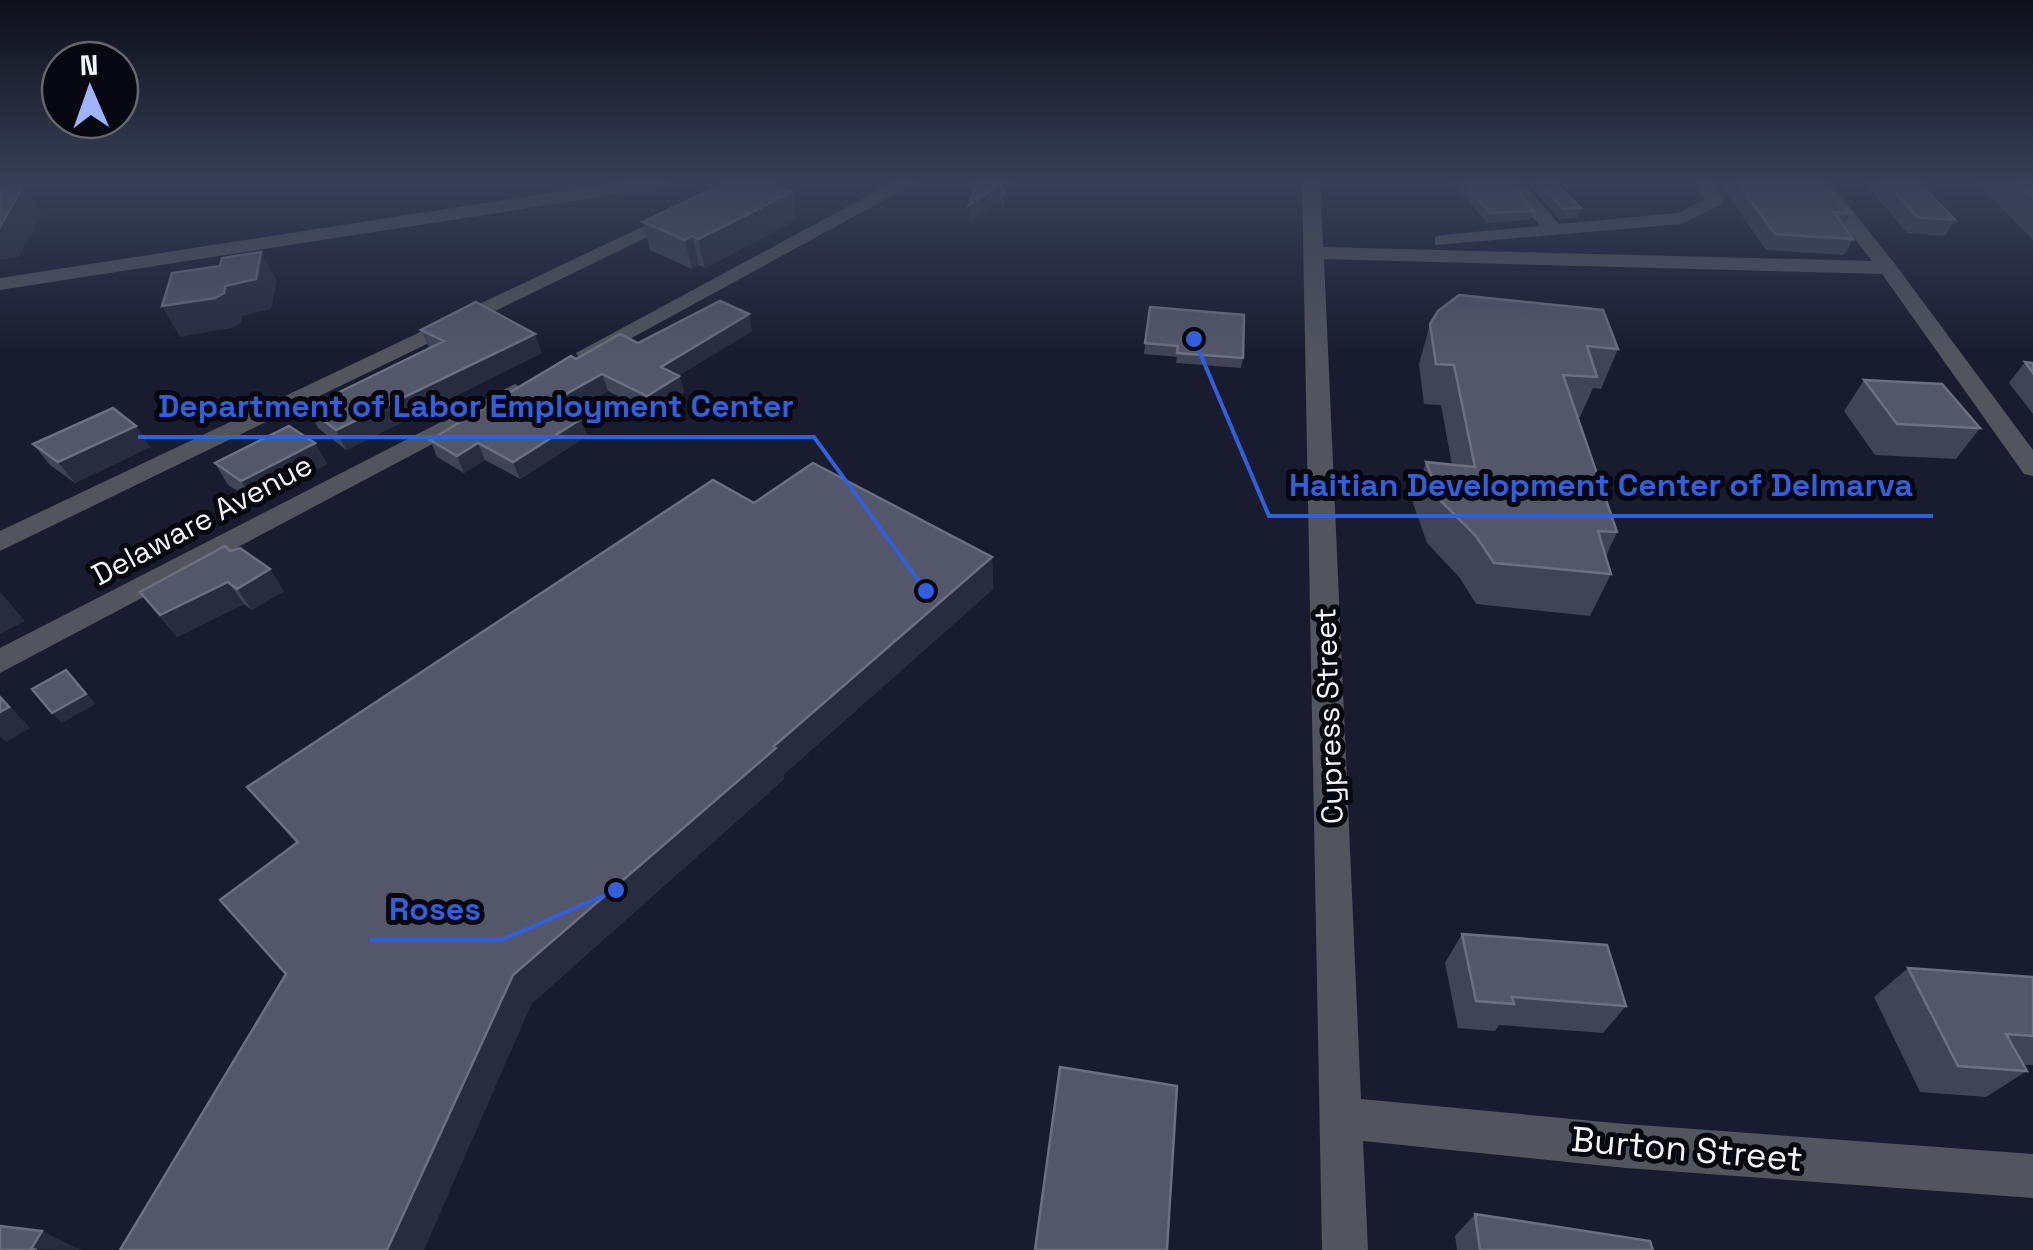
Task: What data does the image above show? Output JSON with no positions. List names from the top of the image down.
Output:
{
  "streets": {
    "street": ["Delaware Avenue", "Cypress Street", "Burton Street"]
  },
  "crossings": [
    ["Cypress Street", "Burton Street"]
  ],
  "places": ["Haitian Development Center of Delmarva", "Department of Labor Employment Center", "Roses"],
  "north": "top"
}
